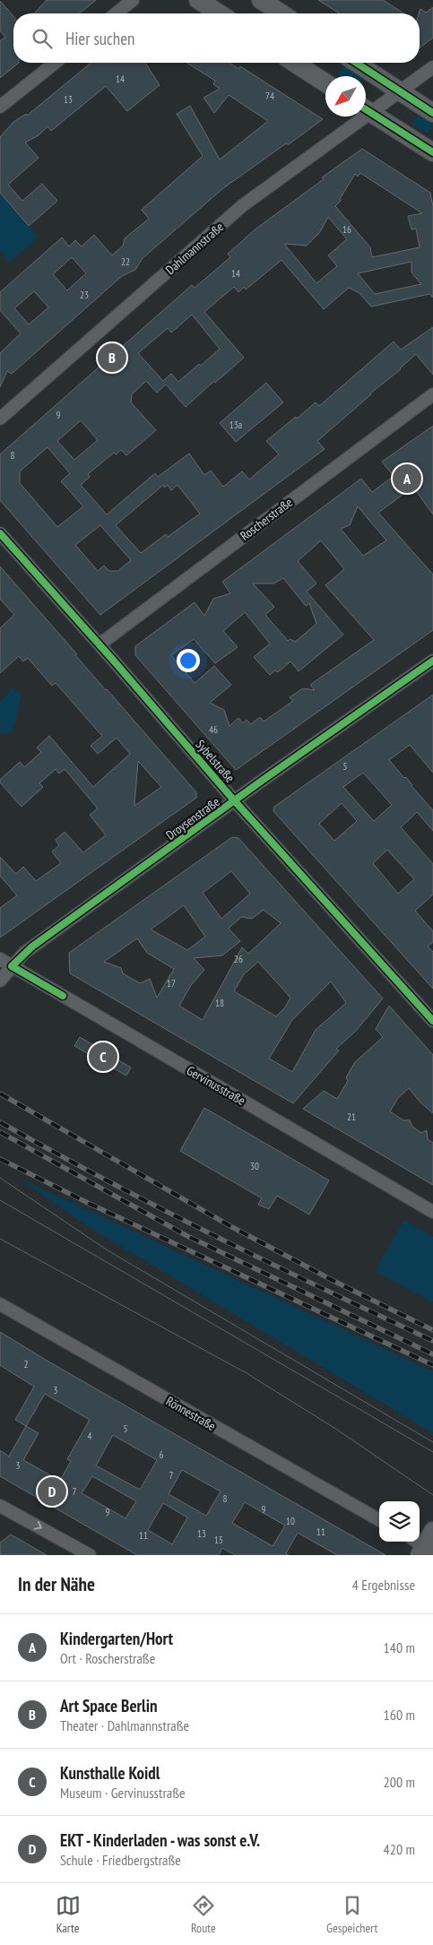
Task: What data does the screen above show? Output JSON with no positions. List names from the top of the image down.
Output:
{
  "streets": {
    "street": [
      "Dahlmannstraße",
      "Roscherstraße",
      "Sybelstraße",
      "Droysenstraße",
      "Gervinusstraße",
      "Rönnestraße"
    ]
  },
  "crossings": [
    ["Roscherstraße", "Sybelstraße"],
    ["Sybelstraße", "Droysenstraße"],
    ["Droysenstraße", "Gervinusstraße"]
  ],
  "house_numbers": [
    "14",
    "74",
    "13",
    "16",
    "22",
    "14",
    "23",
    "9",
    "13a",
    "8",
    "46",
    "5",
    "26",
    "17",
    "18",
    "21",
    "30",
    "2",
    "3",
    "5",
    "4",
    "6",
    "3",
    "7",
    "7",
    "8",
    "9",
    "9",
    "10",
    "11",
    "13",
    "11",
    "15"
  ],
  "north": "bottom left",
  "page": {
    "search": "Hier suchen",
    "pins": [
      "B",
      "A",
      "C",
      "D"
    ],
    "heading": ["In der Nähe", "4 Ergebnisse"],
    "list": [
      {
        "mark": "A",
        "name": "Kindergarten/Hort",
        "note": "Ort · Roscherstraße",
        "value": "140 m"
      },
      {
        "mark": "B",
        "name": "Art Space Berlin",
        "note": "Theater · Dahlmannstraße",
        "value": "160 m"
      },
      {
        "mark": "C",
        "name": "Kunsthalle Koidl",
        "note": "Museum · Gervinusstraße",
        "value": "200 m"
      },
      {
        "mark": "D",
        "name": "EKT - Kinderladen - was sonst e.V.",
        "note": "Schule · Friedbergstraße",
        "value": "420 m"
      }
    ],
    "nav": ["Karte", "Route", "Gespeichert"]
  }
}
